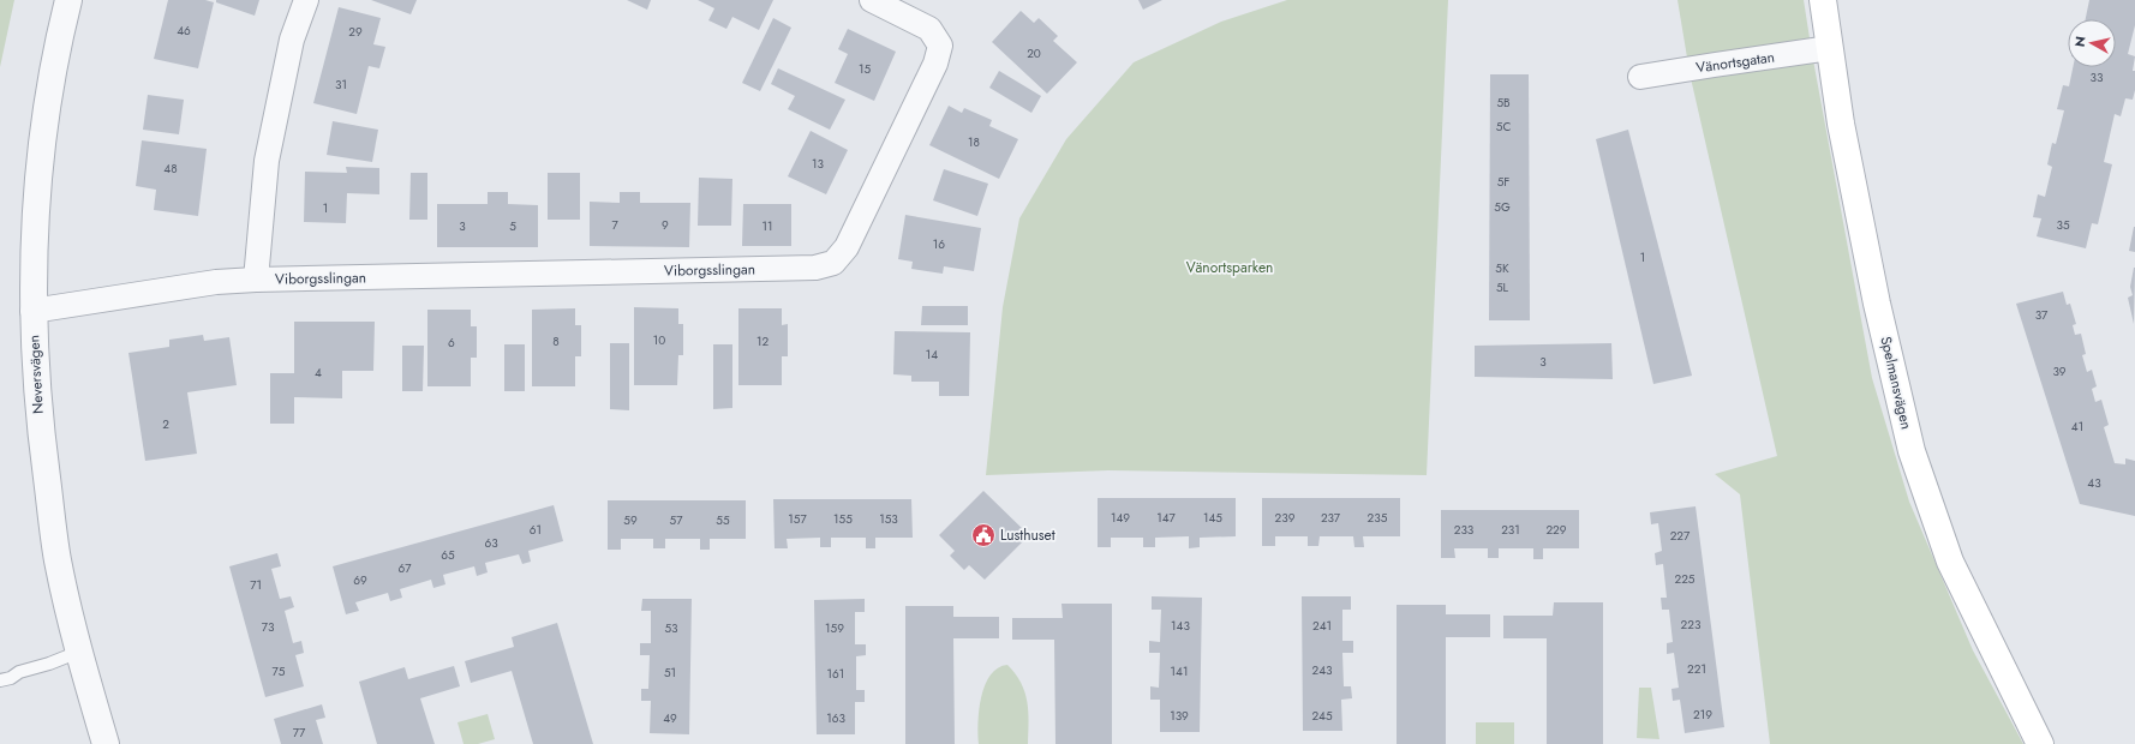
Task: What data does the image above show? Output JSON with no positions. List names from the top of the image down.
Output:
{
  "streets": {
    "main road": ["Spelmansvägen"],
    "street": ["Vänortsgatan", "Viborgsslingan", "Neversvägen"]
  },
  "crossings": [
    ["Vänortsgatan", "Spelmansvägen"],
    ["Viborgsslingan", "Neversvägen"]
  ],
  "parks": ["Vänortsparken"],
  "places": {
    "public building": ["Lusthuset"]
  },
  "house_numbers": [
    "46",
    "29",
    "20",
    "15",
    "33",
    "31",
    "5B",
    "5C",
    "18",
    "13",
    "48",
    "5F",
    "5G",
    "1",
    "7",
    "9",
    "35",
    "3",
    "5",
    "11",
    "16",
    "1",
    "5K",
    "5L",
    "37",
    "10",
    "8",
    "12",
    "6",
    "14",
    "3",
    "39",
    "4",
    "2",
    "41",
    "43",
    "149",
    "147",
    "145",
    "239",
    "237",
    "235",
    "157",
    "155",
    "153",
    "59",
    "57",
    "55",
    "61",
    "233",
    "231",
    "229",
    "227",
    "63",
    "65",
    "67",
    "225",
    "69",
    "71",
    "223",
    "143",
    "241",
    "73",
    "53",
    "159",
    "221",
    "243",
    "75",
    "141",
    "51",
    "161",
    "219",
    "139",
    "245",
    "49",
    "163",
    "77"
  ],
  "north": "left"
}
